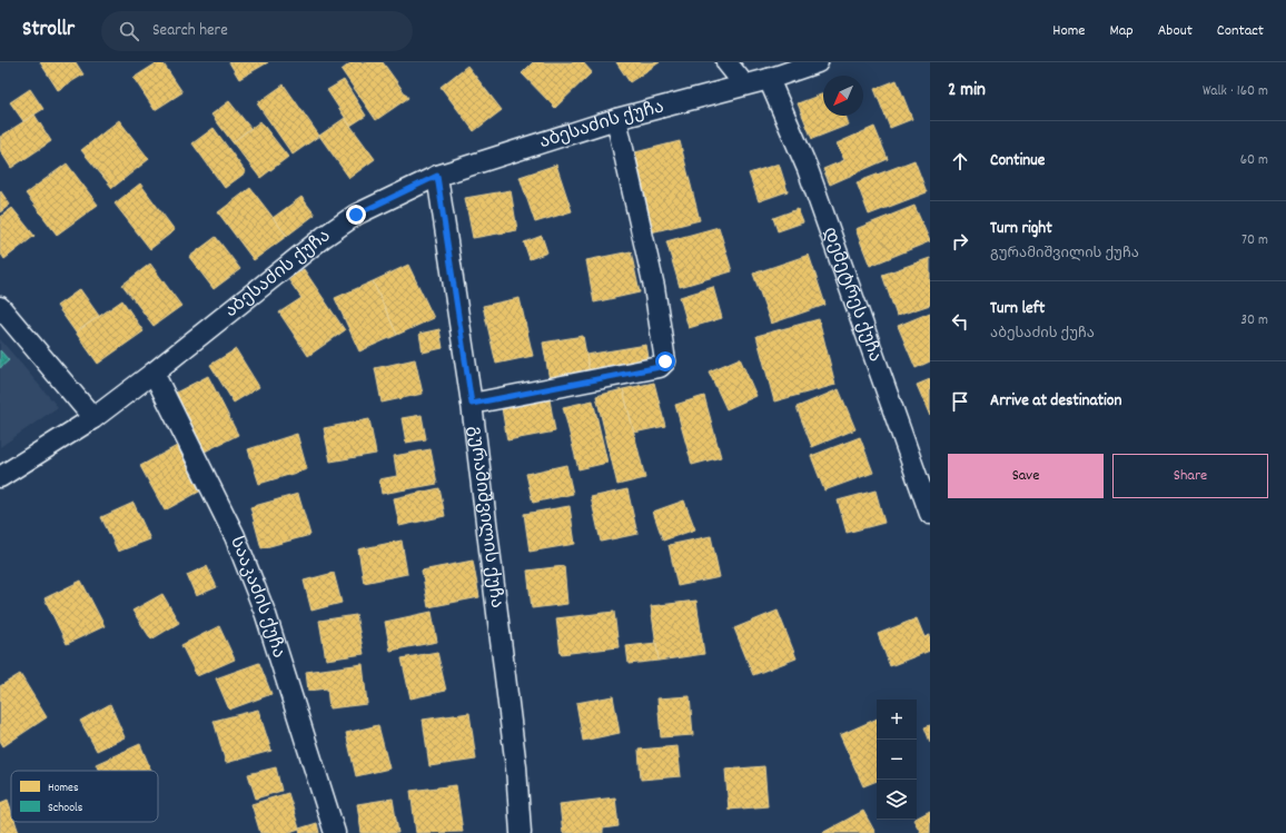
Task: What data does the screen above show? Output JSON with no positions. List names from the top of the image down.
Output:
{
  "streets": {
    "street": [
      "აბესაძის ქუჩა",
      "დემეტრეს ქუჩა",
      "გურამიშვილის ქუჩა",
      "სააკაძის ქუჩა"
    ]
  },
  "crossings": [
    ["აბესაძის ქუჩა", "დემეტრეს ქუჩა"],
    ["აბესაძის ქუჩა", "გურამიშვილის ქუჩა"],
    ["აბესაძის ქუჩა", "სააკაძის ქუჩა"]
  ],
  "legend": ["Homes", "Schools"],
  "north": "bottom left",
  "page": {
    "header": "Strollr",
    "search": "Search here",
    "nav": [
      "Home",
      "Map",
      "About",
      "Contact"
    ],
    "heading": ["2 min", "Walk · 160 m"],
    "list": [
      ["Continue", "60 m"],
      ["Turn right", "გურამიშვილის ქუჩა", "70 m"],
      ["Turn left", "აბესაძის ქუჩა", "30 m"],
      "Arrive at destination"
    ],
    "buttons": ["Save", "Share"],
    "map_buttons": ["+", "−"]
  }
}
